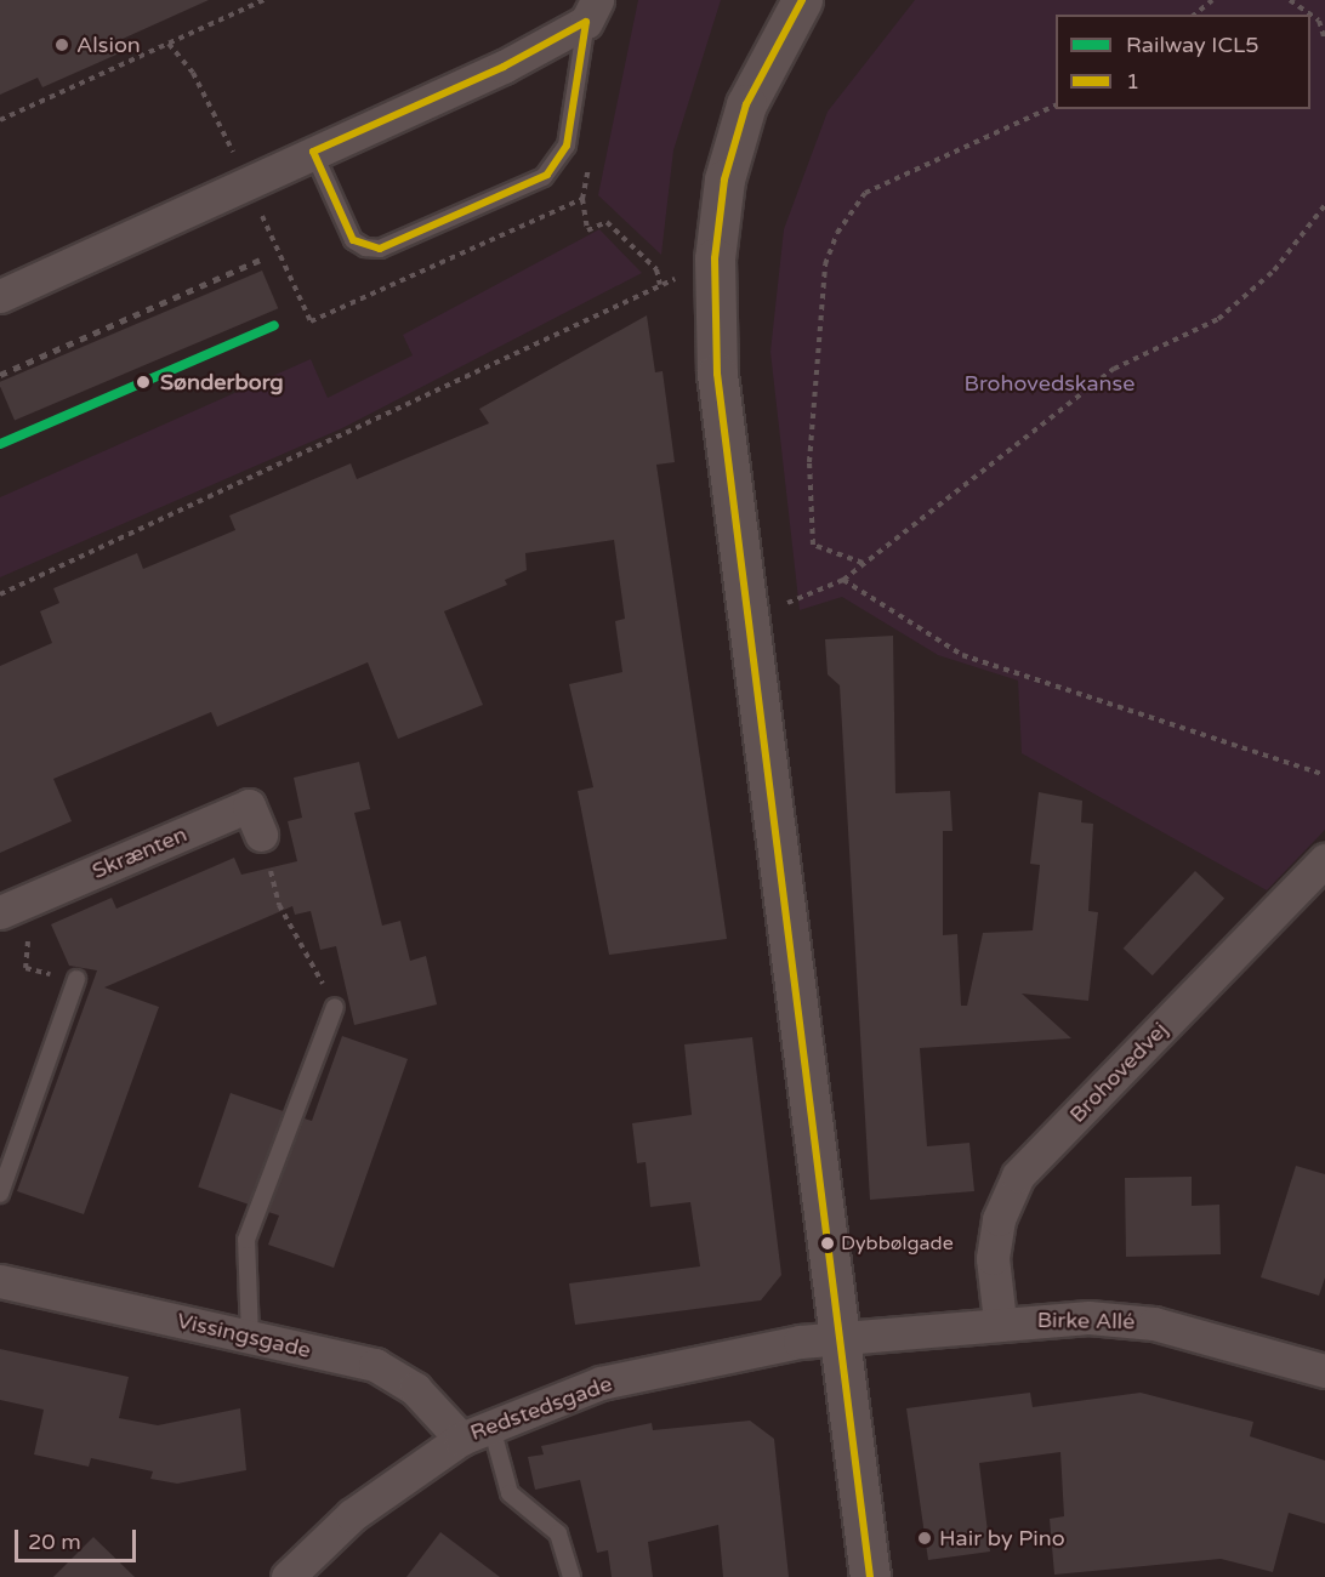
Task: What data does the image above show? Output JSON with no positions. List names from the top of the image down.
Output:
{
  "streets": {
    "street": [
      "Skrænten",
      "Brohovedvej",
      "Birke Allé",
      "Vissingsgade",
      "Redstedsgade"
    ]
  },
  "crossings": [
    ["Brohovedvej", "Birke Allé"],
    ["Birke Allé", "Redstedsgade"],
    ["Vissingsgade", "Redstedsgade"]
  ],
  "parks": ["Brohovedskanse"],
  "places": [
    "Alsion",
    "Sønderborg",
    "Dybbølgade",
    "Hair by Pino"
  ],
  "lines": ["transit line 1", "rail line ICL5"],
  "legend": ["Railway ICL5", "1"],
  "scale_bar": "20 m"
}
